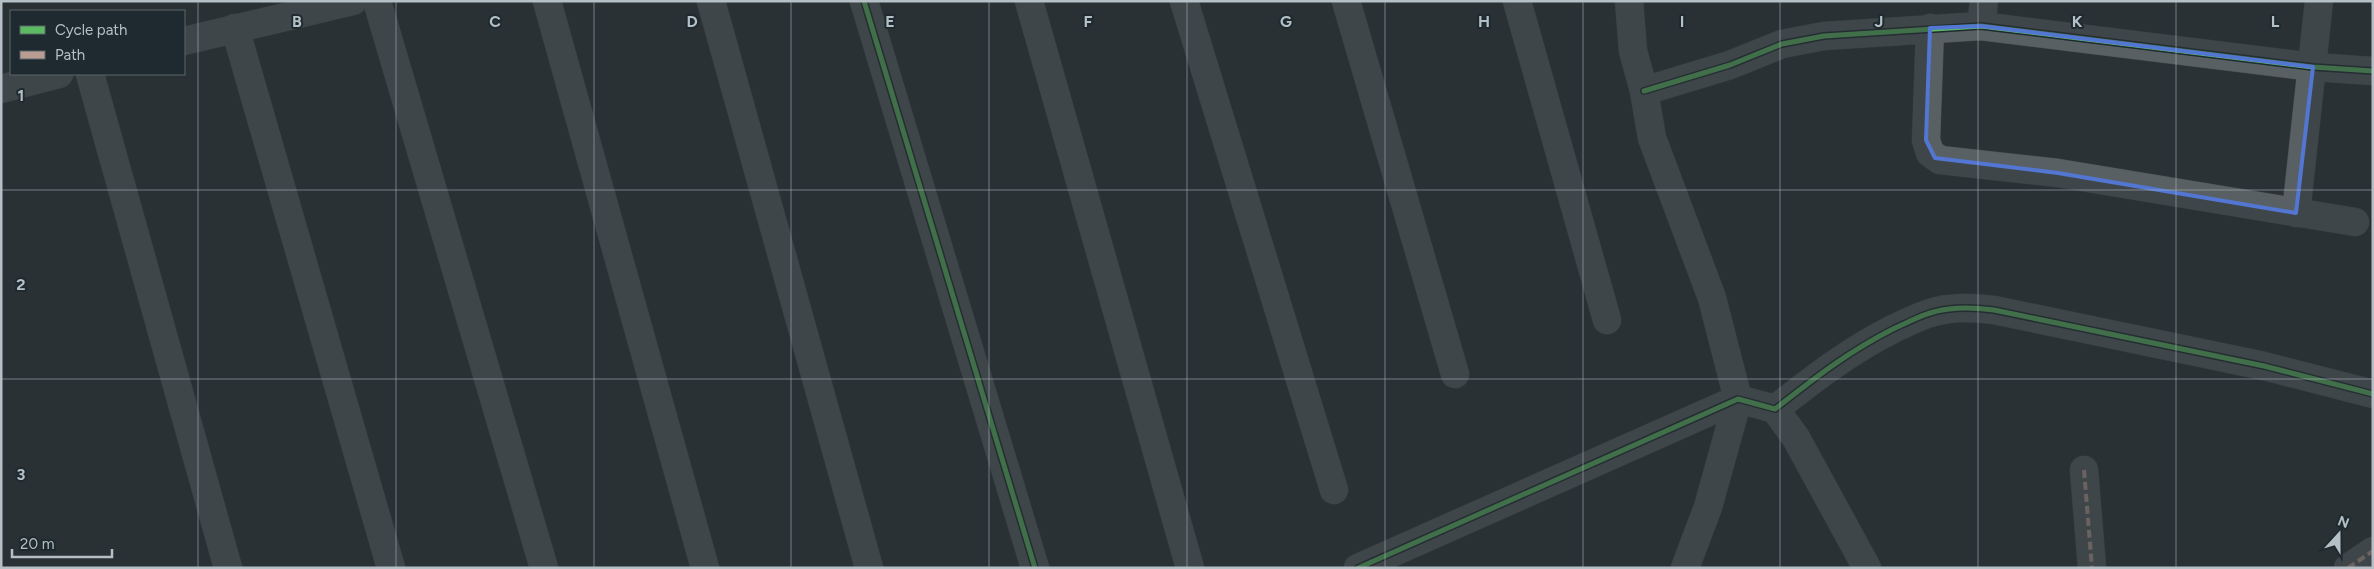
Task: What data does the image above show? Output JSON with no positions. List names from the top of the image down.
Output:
{
  "legend": ["Cycle path", "Path"],
  "scale_bar": "20 m",
  "north": "top",
  "grid": {
    "columns": [
      "B",
      "C",
      "D",
      "E",
      "F",
      "G",
      "H",
      "I",
      "J",
      "K",
      "L"
    ],
    "rows": ["1", "2", "3"]
  }
}
